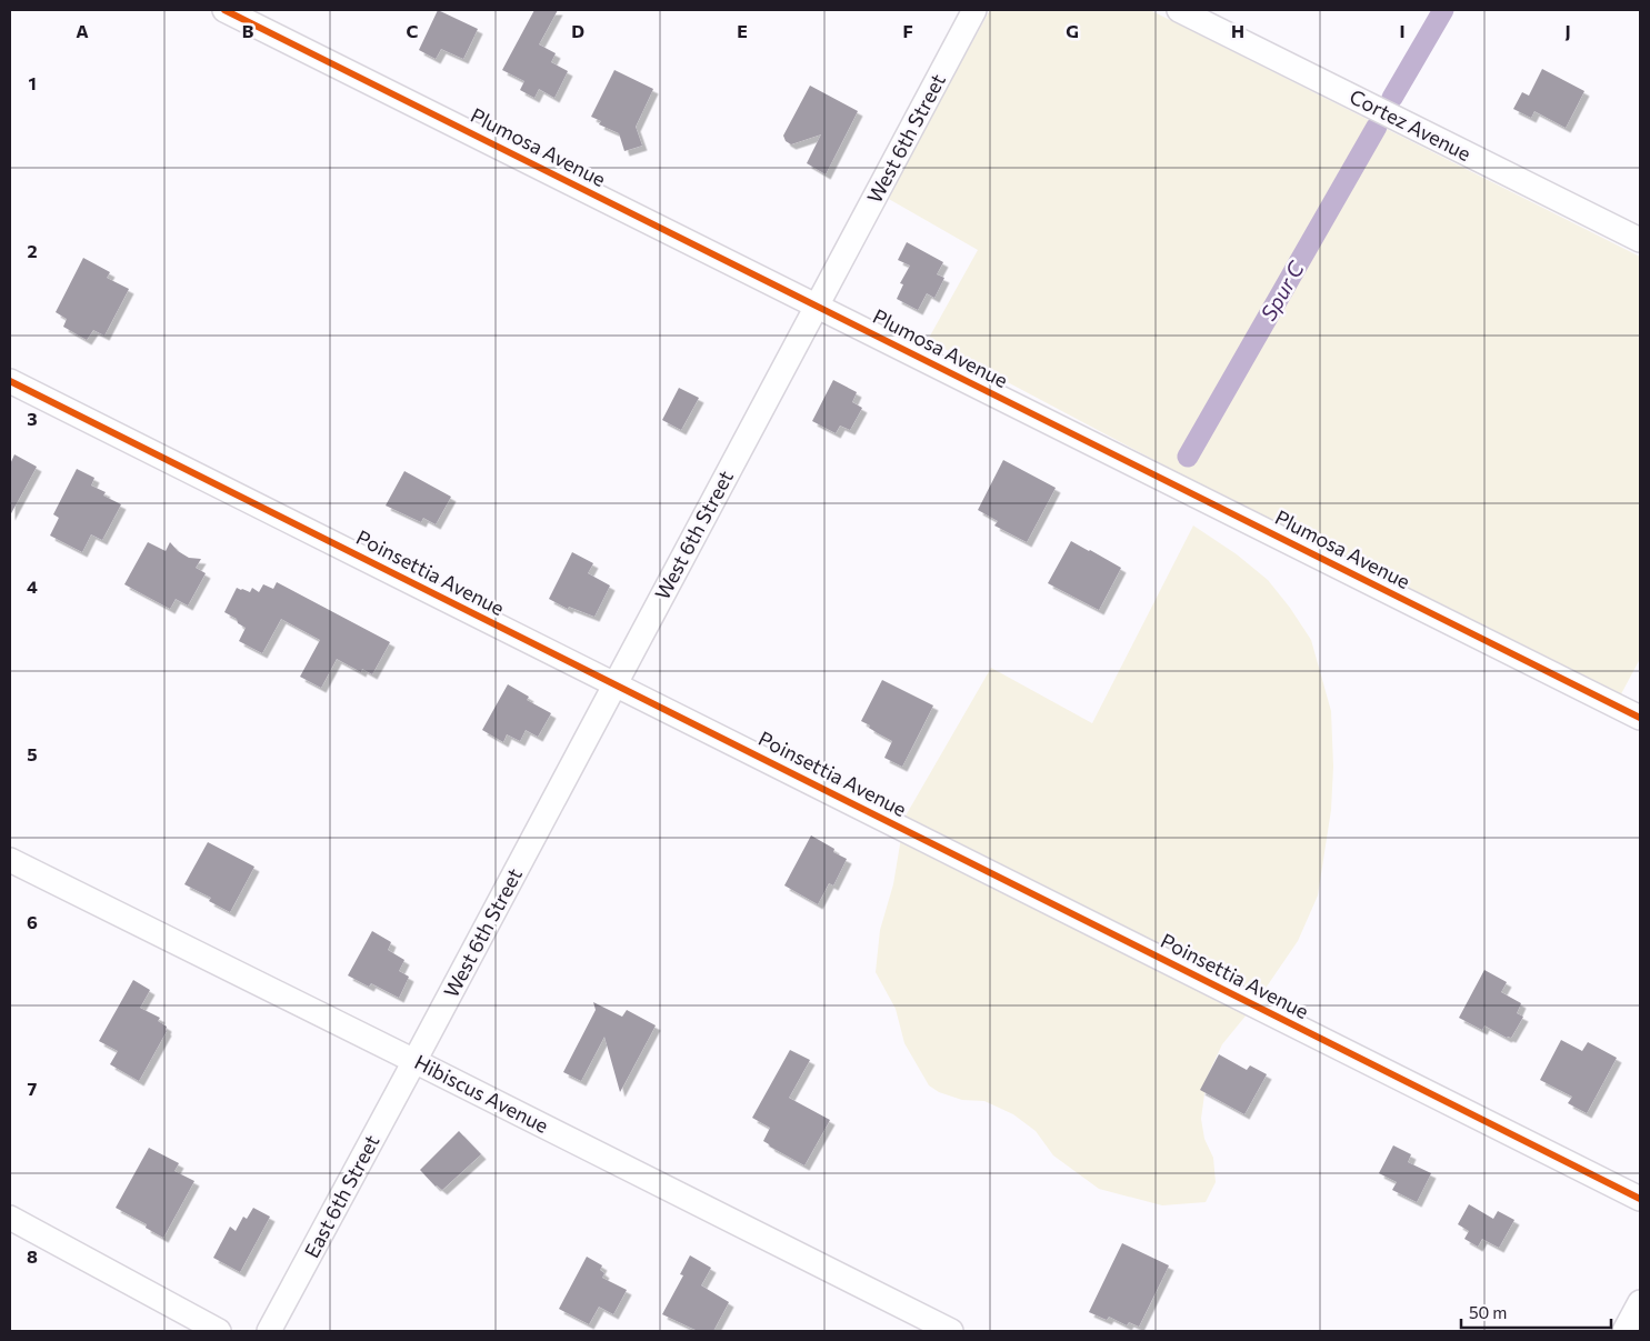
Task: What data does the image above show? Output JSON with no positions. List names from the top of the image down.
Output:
{
  "streets": {
    "street": [
      "Cortez Avenue",
      "West 6th Street",
      "Plumosa Avenue",
      "Poinsettia Avenue",
      "Hibiscus Avenue",
      "East 6th Street"
    ]
  },
  "crossings": [
    ["West 6th Street", "Plumosa Avenue"],
    ["West 6th Street", "Poinsettia Avenue"],
    ["West 6th Street", "Hibiscus Avenue"],
    ["West 6th Street", "East 6th Street"],
    ["Hibiscus Avenue", "East 6th Street"]
  ],
  "water": ["Spur C"],
  "scale_bar": "50 m",
  "grid": {
    "columns": [
      "A",
      "B",
      "C",
      "D",
      "E",
      "F",
      "G",
      "H",
      "I",
      "J"
    ],
    "rows": [
      "1",
      "2",
      "3",
      "4",
      "5",
      "6",
      "7",
      "8"
    ]
  }
}
